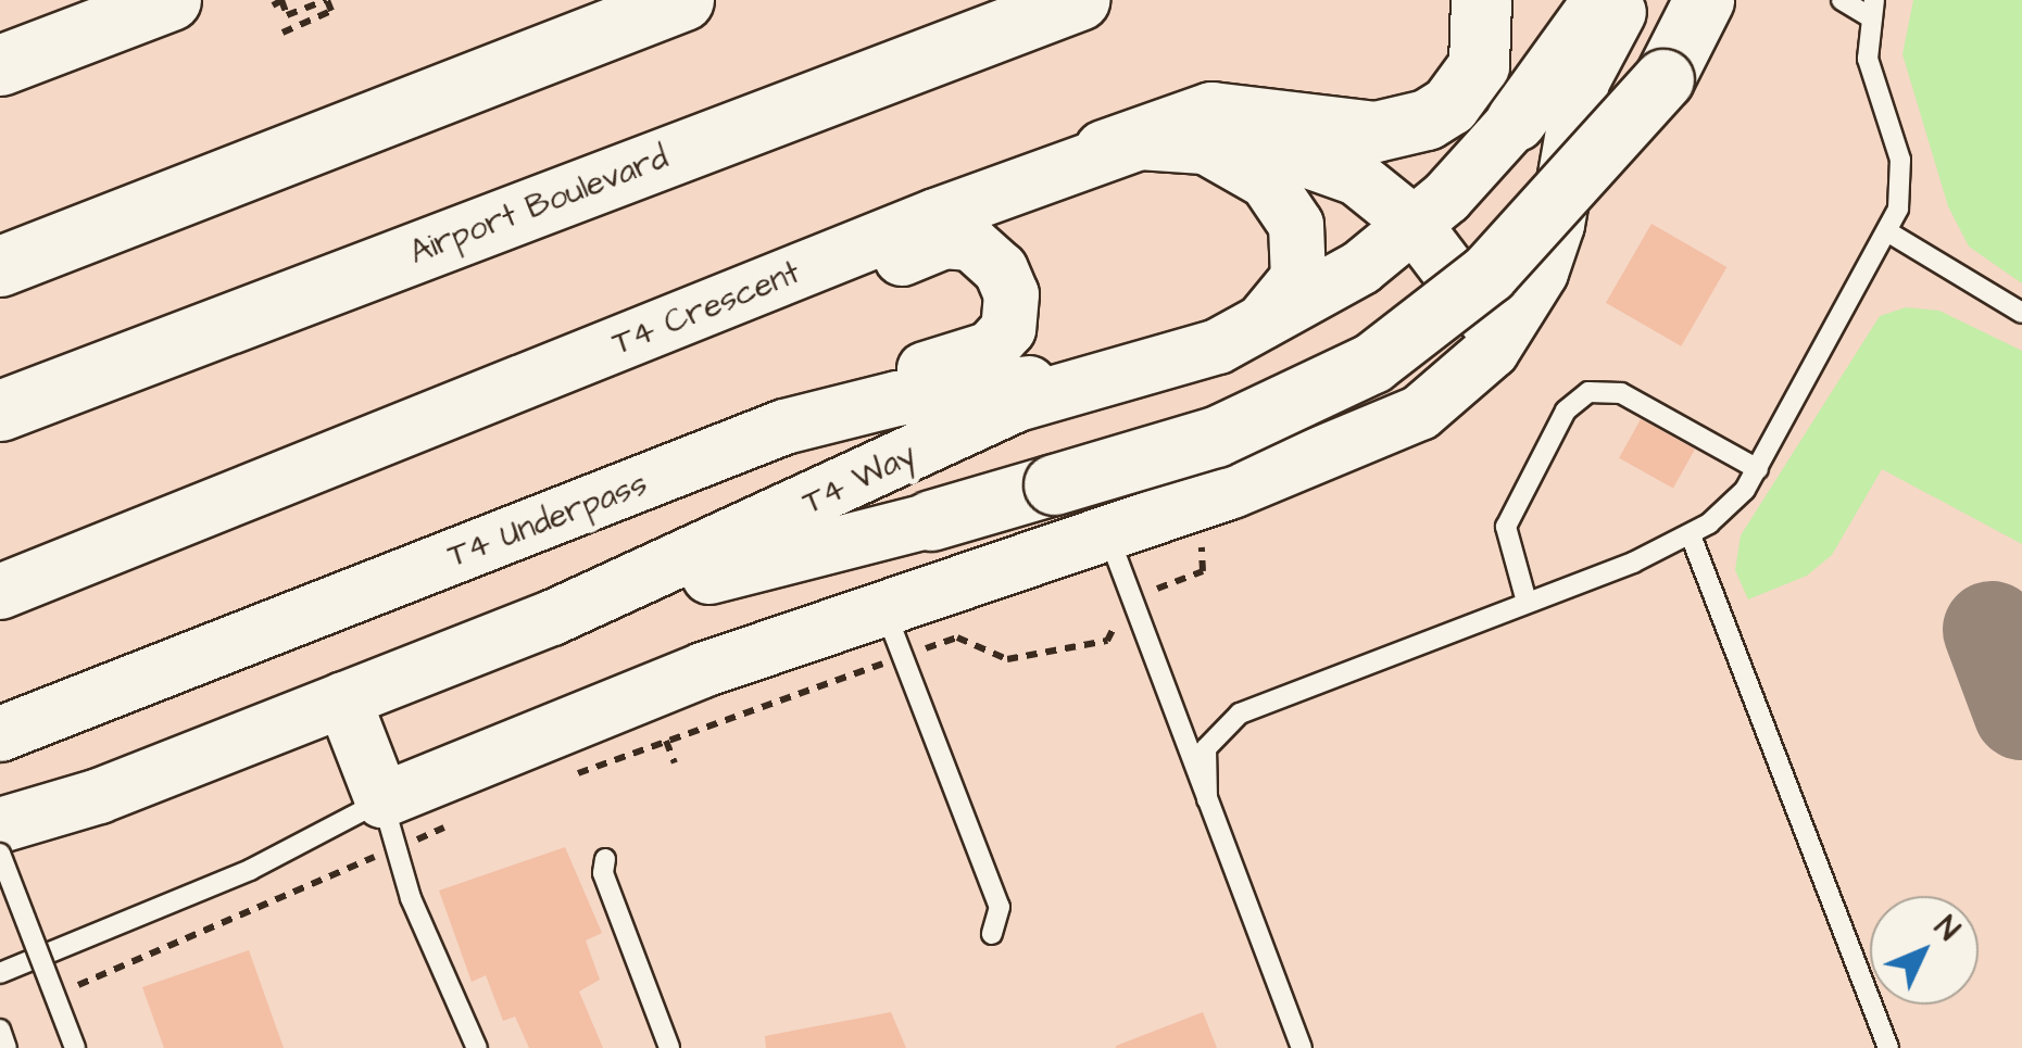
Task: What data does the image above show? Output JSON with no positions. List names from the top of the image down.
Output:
{
  "streets": {
    "highway": ["Airport Boulevard"],
    "main road": ["T4 Crescent", "T4 Way", "T4 Underpass"]
  },
  "crossings": [
    ["T4 Crescent", "T4 Way"],
    ["T4 Way", "T4 Underpass"]
  ],
  "north": "top right"
}
